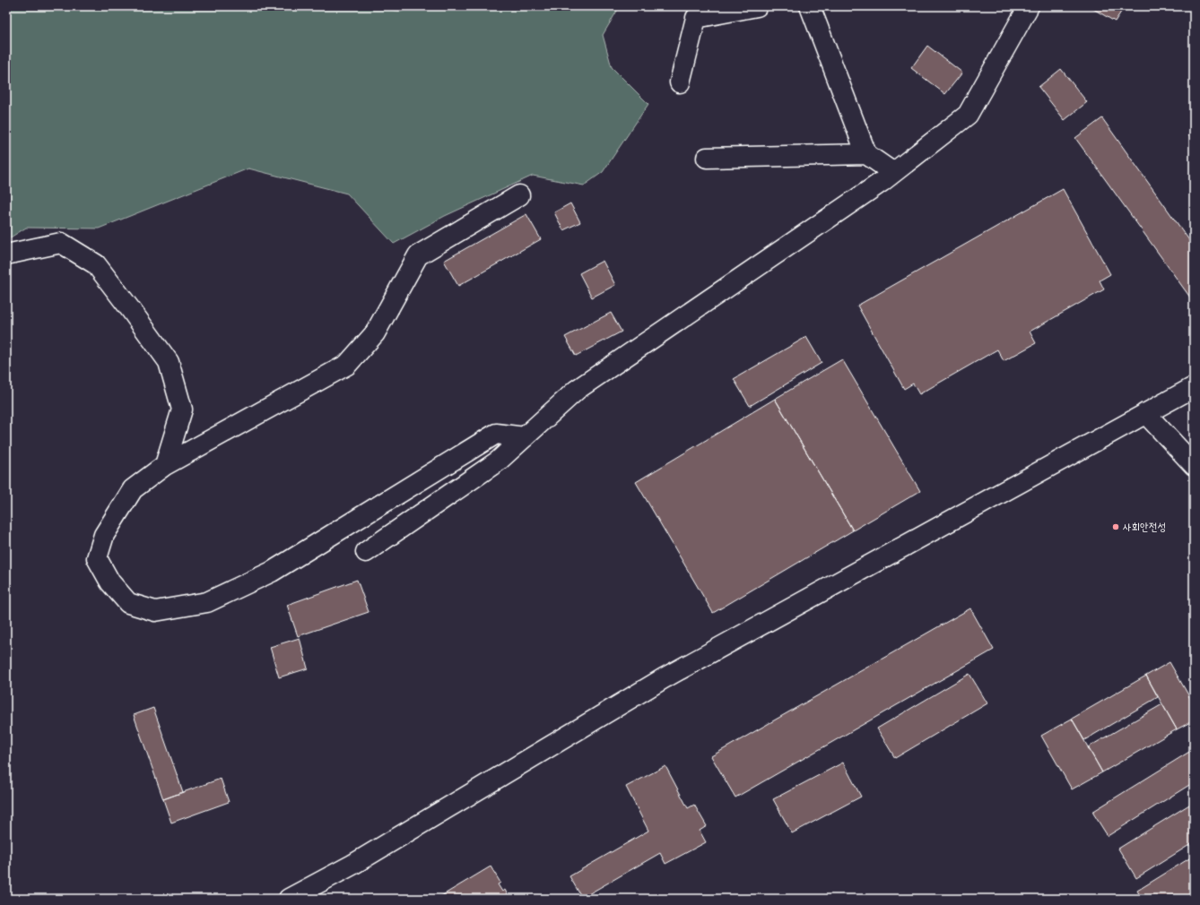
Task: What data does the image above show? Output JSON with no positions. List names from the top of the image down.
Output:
{
  "places": ["사회안전성"]
}
